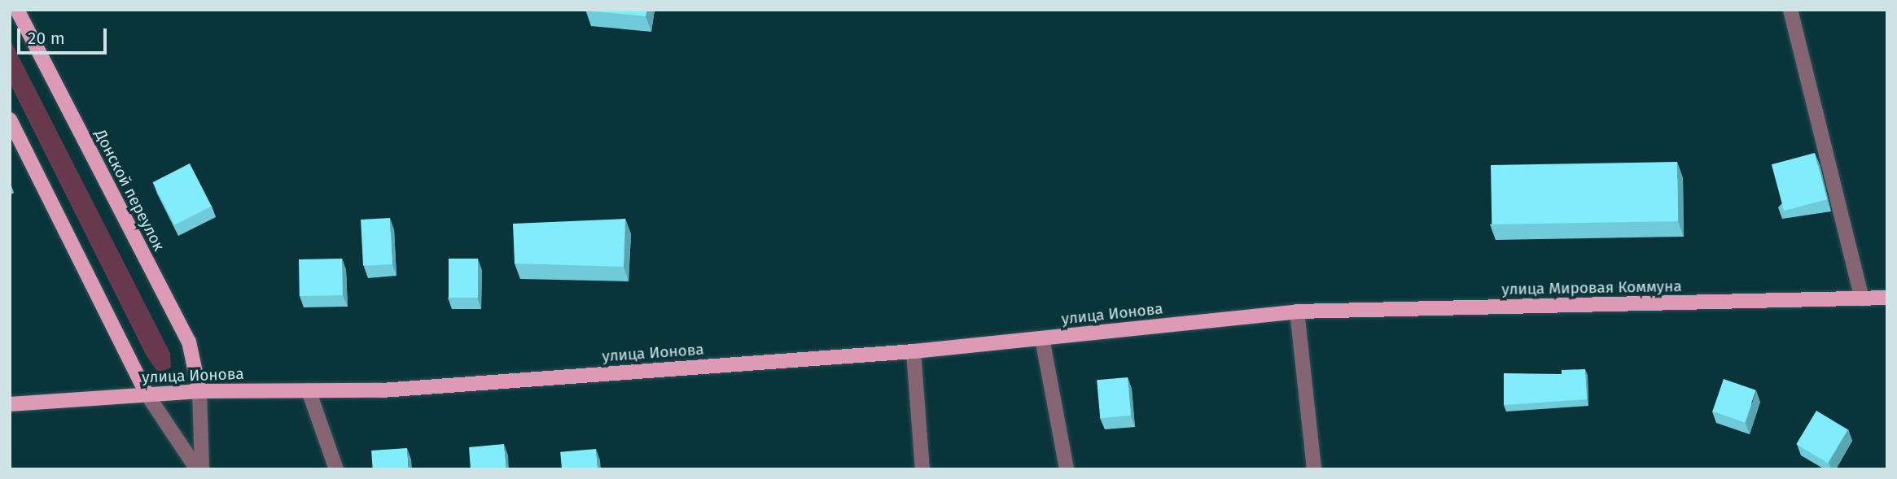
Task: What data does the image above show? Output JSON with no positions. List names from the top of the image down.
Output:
{
  "streets": {
    "main road": ["Донской переулок", "улица Мировая Коммуна", "улица Ионова"]
  },
  "crossings": [
    ["Донской переулок", "улица Ионова"],
    ["улица Мировая Коммуна", "улица Ионова"]
  ],
  "scale_bar": "20 m"
}
